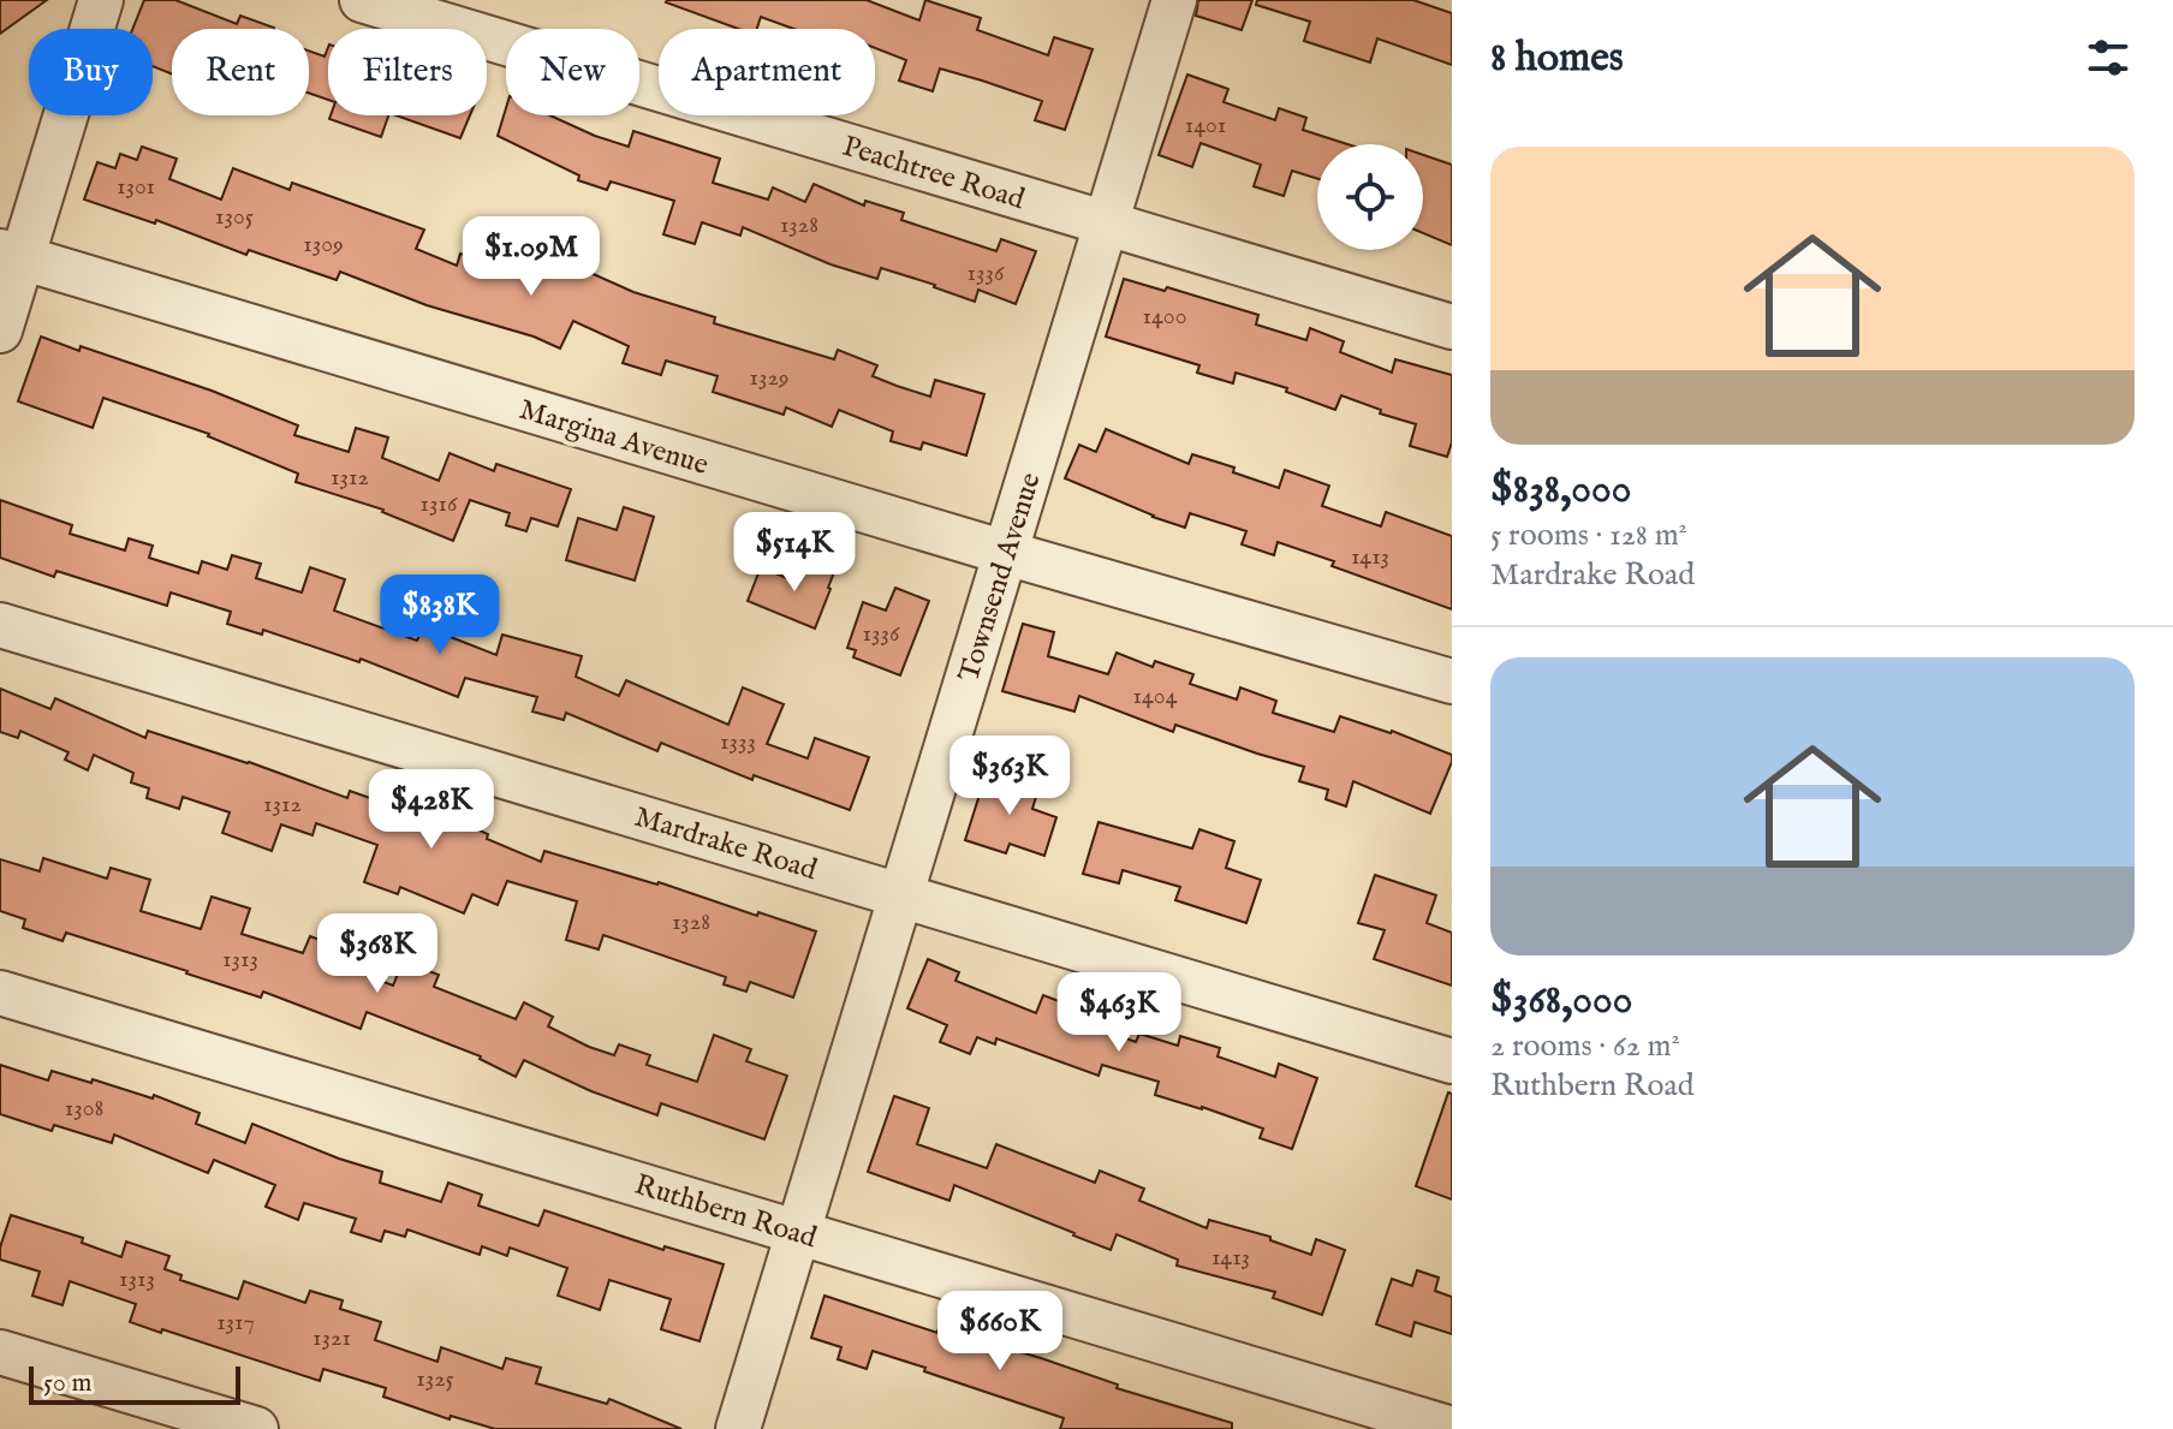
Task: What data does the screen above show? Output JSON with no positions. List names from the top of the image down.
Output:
{
  "streets": {
    "street": [
      "Peachtree Road",
      "Margina Avenue",
      "Townsend Avenue",
      "Mardrake Road",
      "Ruthbern Road"
    ]
  },
  "crossings": [
    ["Peachtree Road", "Townsend Avenue"],
    ["Margina Avenue", "Townsend Avenue"],
    ["Townsend Avenue", "Mardrake Road"],
    ["Townsend Avenue", "Ruthbern Road"]
  ],
  "house_numbers": [
    "1401",
    "1301",
    "1305",
    "1328",
    "1309",
    "1336",
    "1400",
    "1329",
    "1312",
    "1316",
    "1413",
    "1336",
    "1404",
    "1333",
    "1312",
    "1328",
    "1313",
    "1308",
    "1413",
    "1313",
    "1317",
    "1321",
    "1325"
  ],
  "scale_bar": "50 m",
  "page": {
    "heading": "8 homes",
    "chip": [
      "Buy",
      "Rent",
      "Filters",
      "New",
      "Apartment"
    ],
    "list": [
      {
        "name": "$838,000",
        "note": "5 rooms · 128 m² · Mardrake Road"
      },
      {
        "name": "$368,000",
        "note": "2 rooms · 62 m² · Ruthbern Road"
      }
    ],
    "price": [
      "$1.09M",
      "$514K",
      "$838K",
      "$363K",
      "$428K",
      "$368K",
      "$463K",
      "$660K"
    ],
    "scale": "50 m"
  }
}
